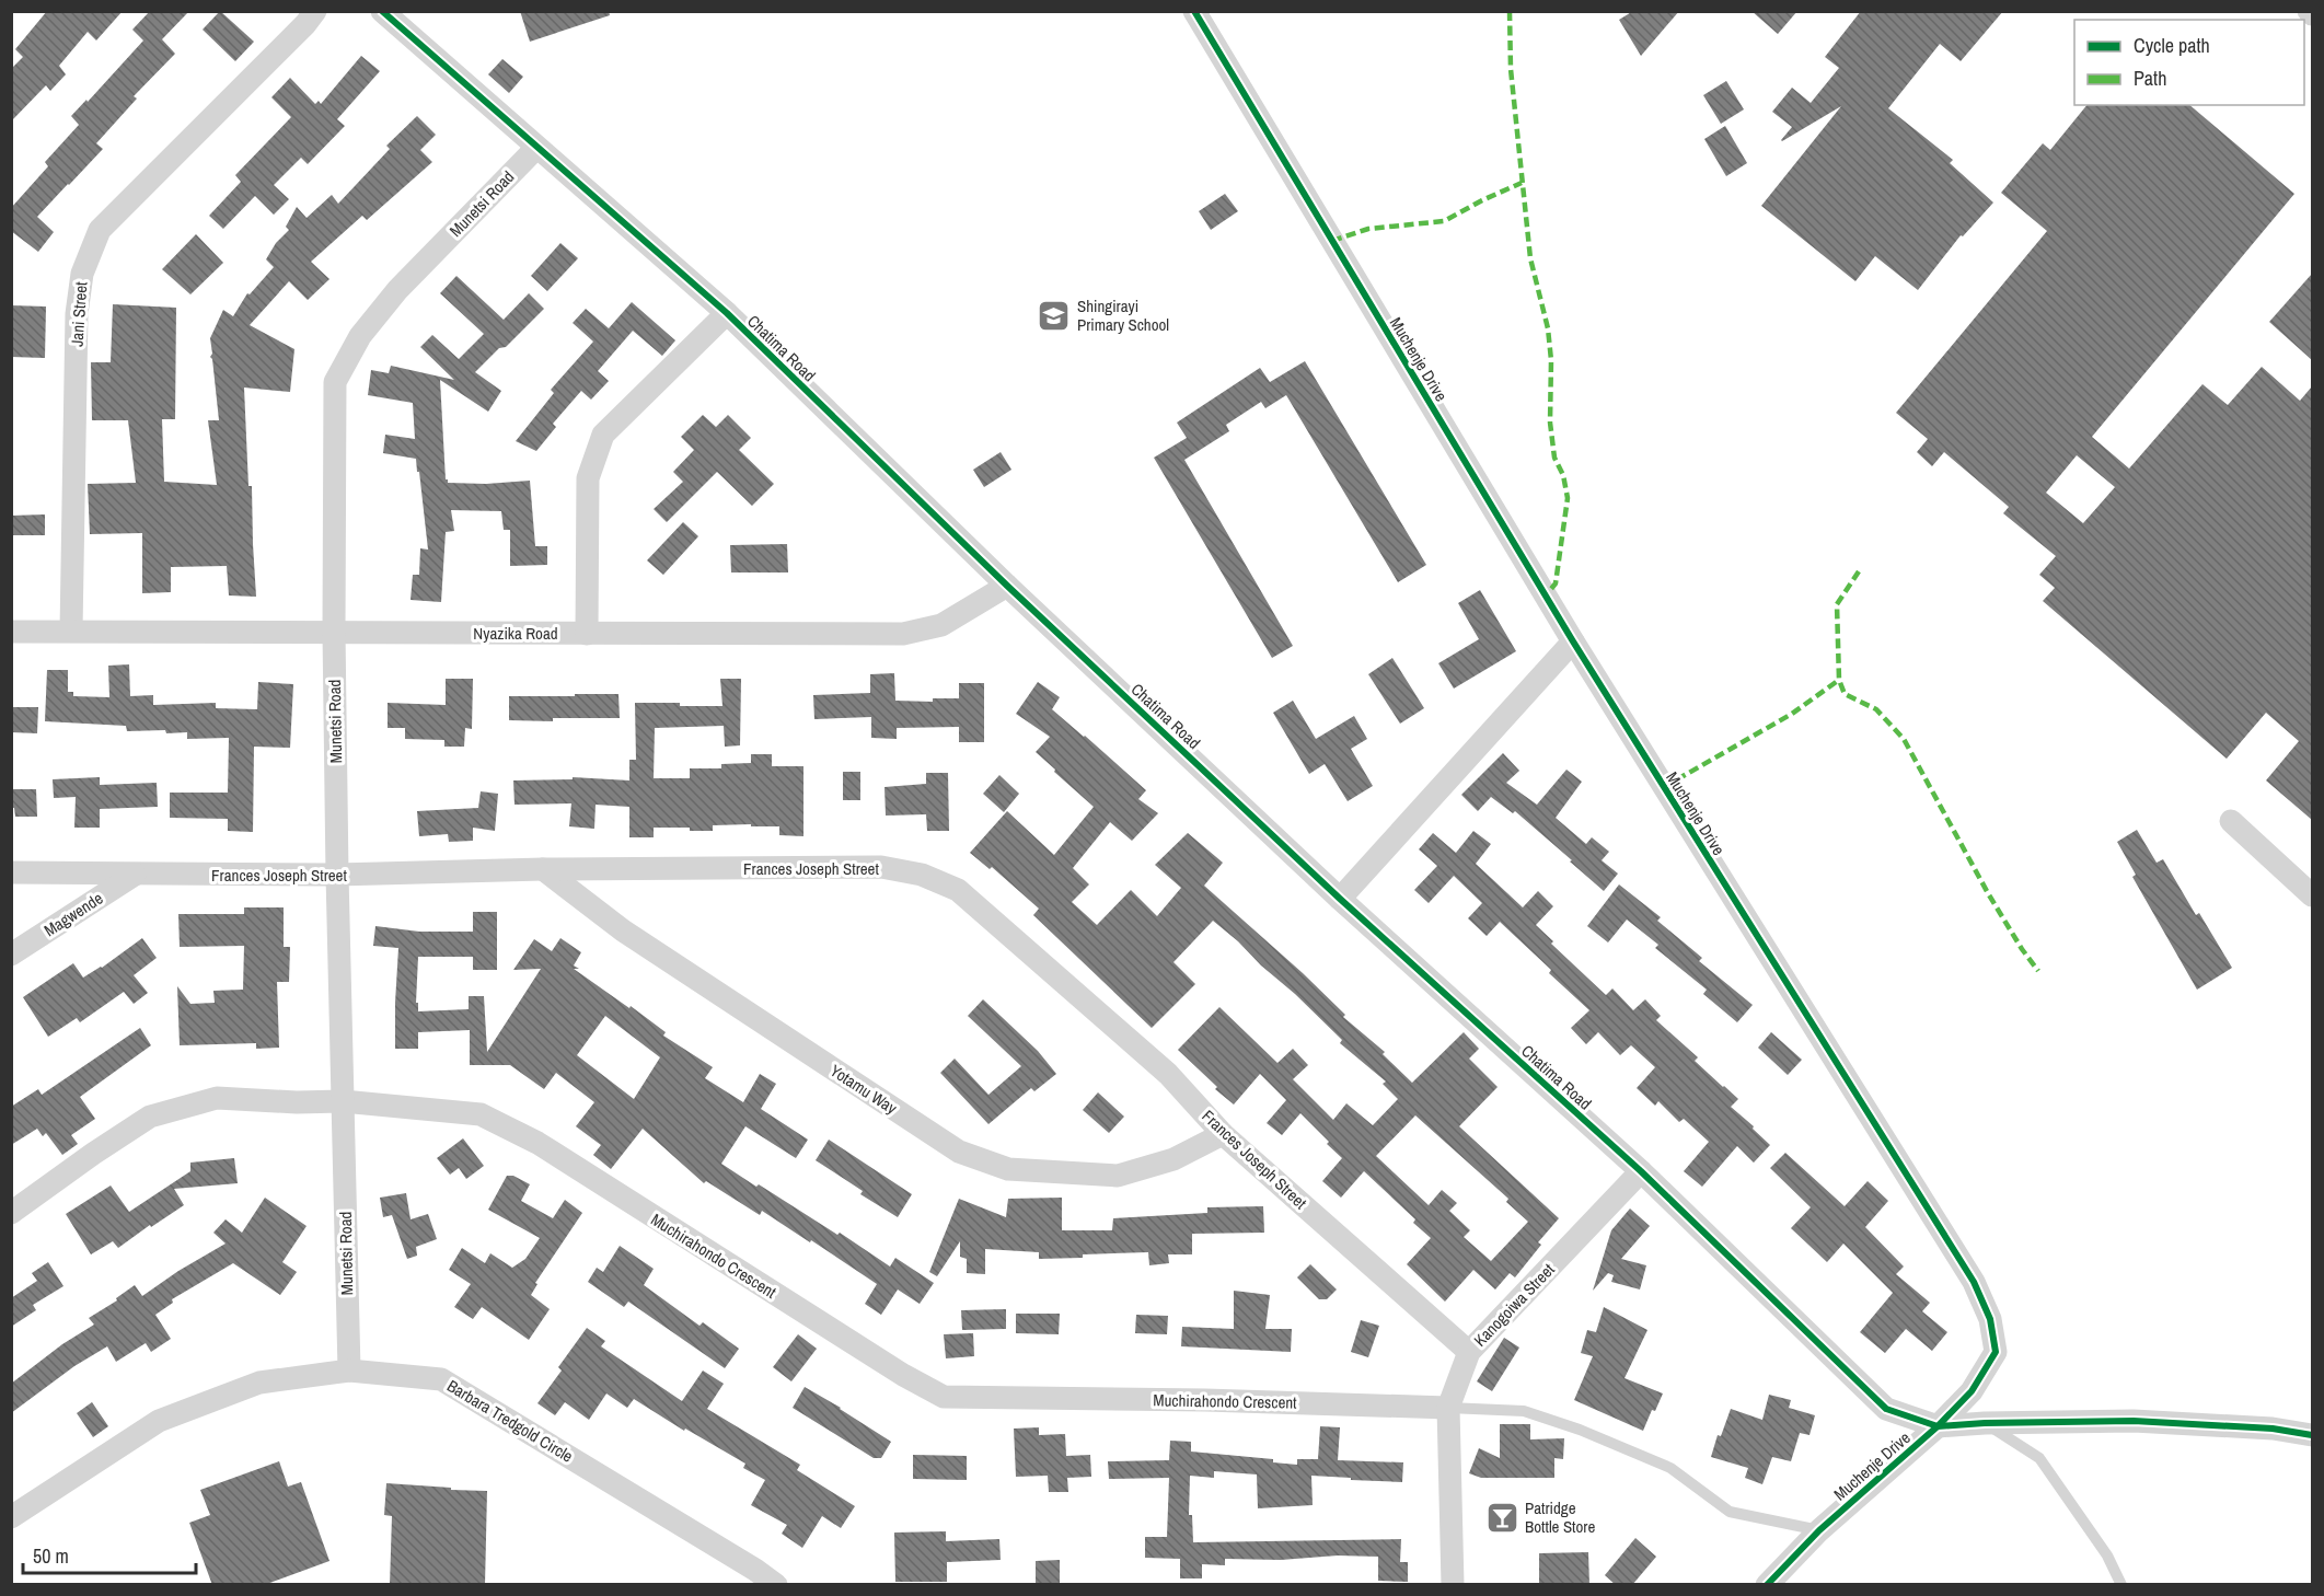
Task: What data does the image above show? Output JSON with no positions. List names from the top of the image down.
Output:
{
  "streets": {
    "street": [
      "Munetsi Road",
      "Jani Street",
      "Chatima Road",
      "Muchenje Drive",
      "Nyazika Road",
      "Frances Joseph Street",
      "Magwende",
      "Yotamu Way",
      "Muchirahondo Crescent",
      "Kanogoiwa Street",
      "Barbara Tredgold Circle"
    ]
  },
  "crossings": [
    ["Munetsi Road", "Chatima Road"],
    ["Munetsi Road", "Nyazika Road"],
    ["Munetsi Road", "Frances Joseph Street"],
    ["Munetsi Road", "Muchirahondo Crescent"],
    ["Munetsi Road", "Barbara Tredgold Circle"],
    ["Jani Street", "Nyazika Road"],
    ["Chatima Road", "Muchenje Drive"],
    ["Chatima Road", "Nyazika Road"],
    ["Chatima Road", "Kanogoiwa Street"],
    ["Frances Joseph Street", "Magwende"],
    ["Frances Joseph Street", "Yotamu Way"],
    ["Frances Joseph Street", "Kanogoiwa Street"],
    ["Muchirahondo Crescent", "Kanogoiwa Street"]
  ],
  "places": {
    "school or university": ["Shingirayi Primary School"],
    "bar": ["Patridge Bottle Store"]
  },
  "legend": ["Cycle path", "Path"],
  "scale_bar": "50 m"
}
